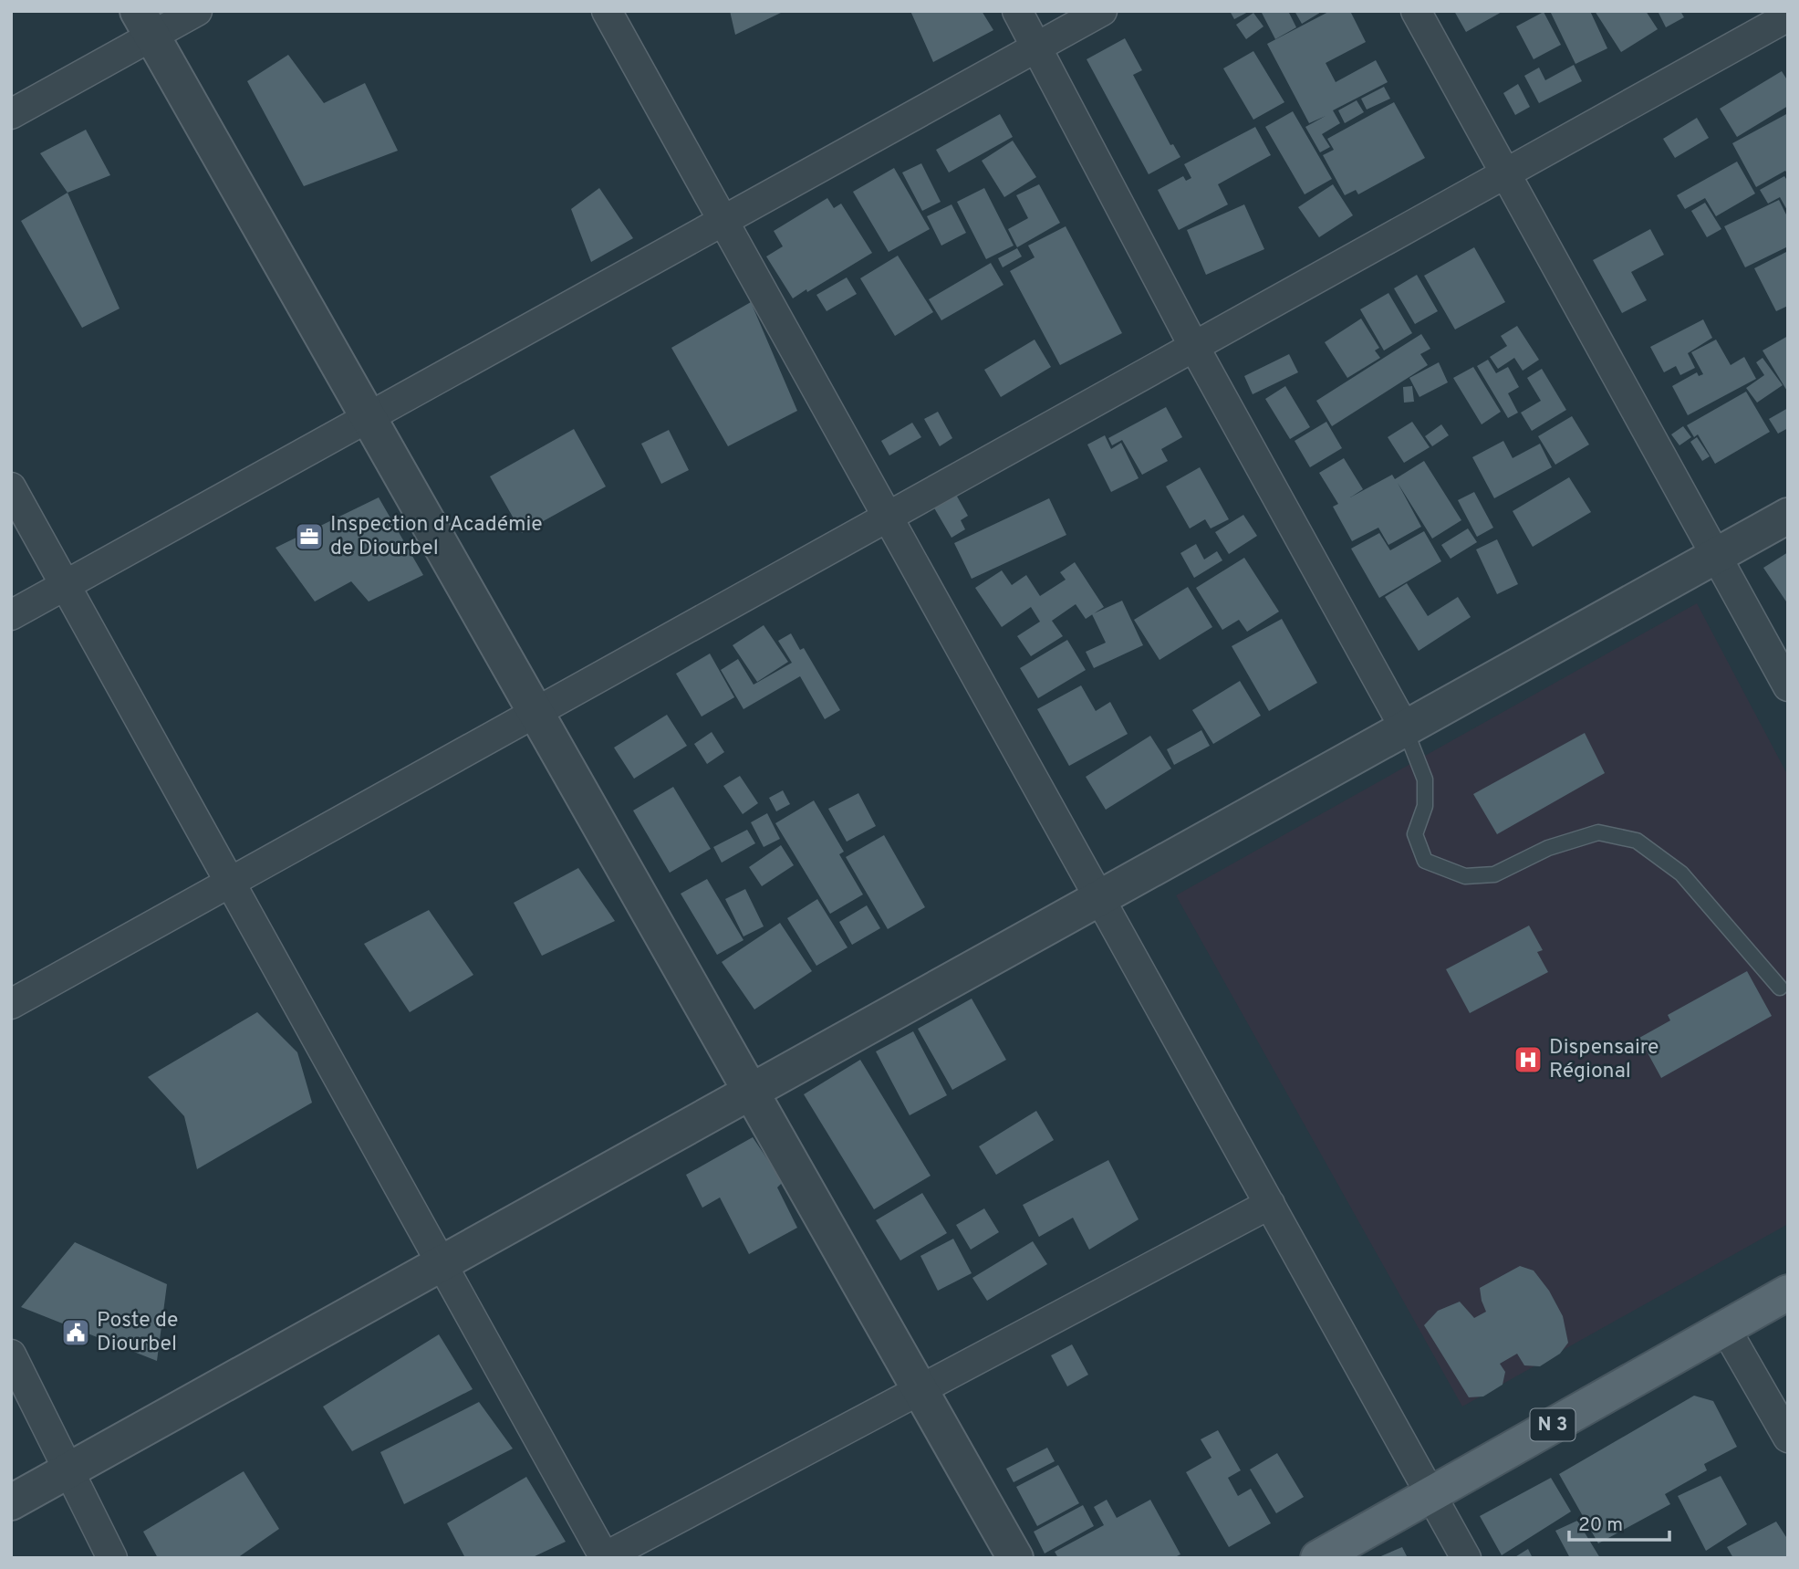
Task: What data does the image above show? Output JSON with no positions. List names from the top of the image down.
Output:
{
  "streets": {
    "main road": ["N 3"]
  },
  "places": {
    "office": ["Inspection d'Académie de Diourbel"],
    "hospital": ["Dispensaire Régional"],
    "public building": ["Poste de Diourbel"]
  },
  "scale_bar": "20 m"
}
